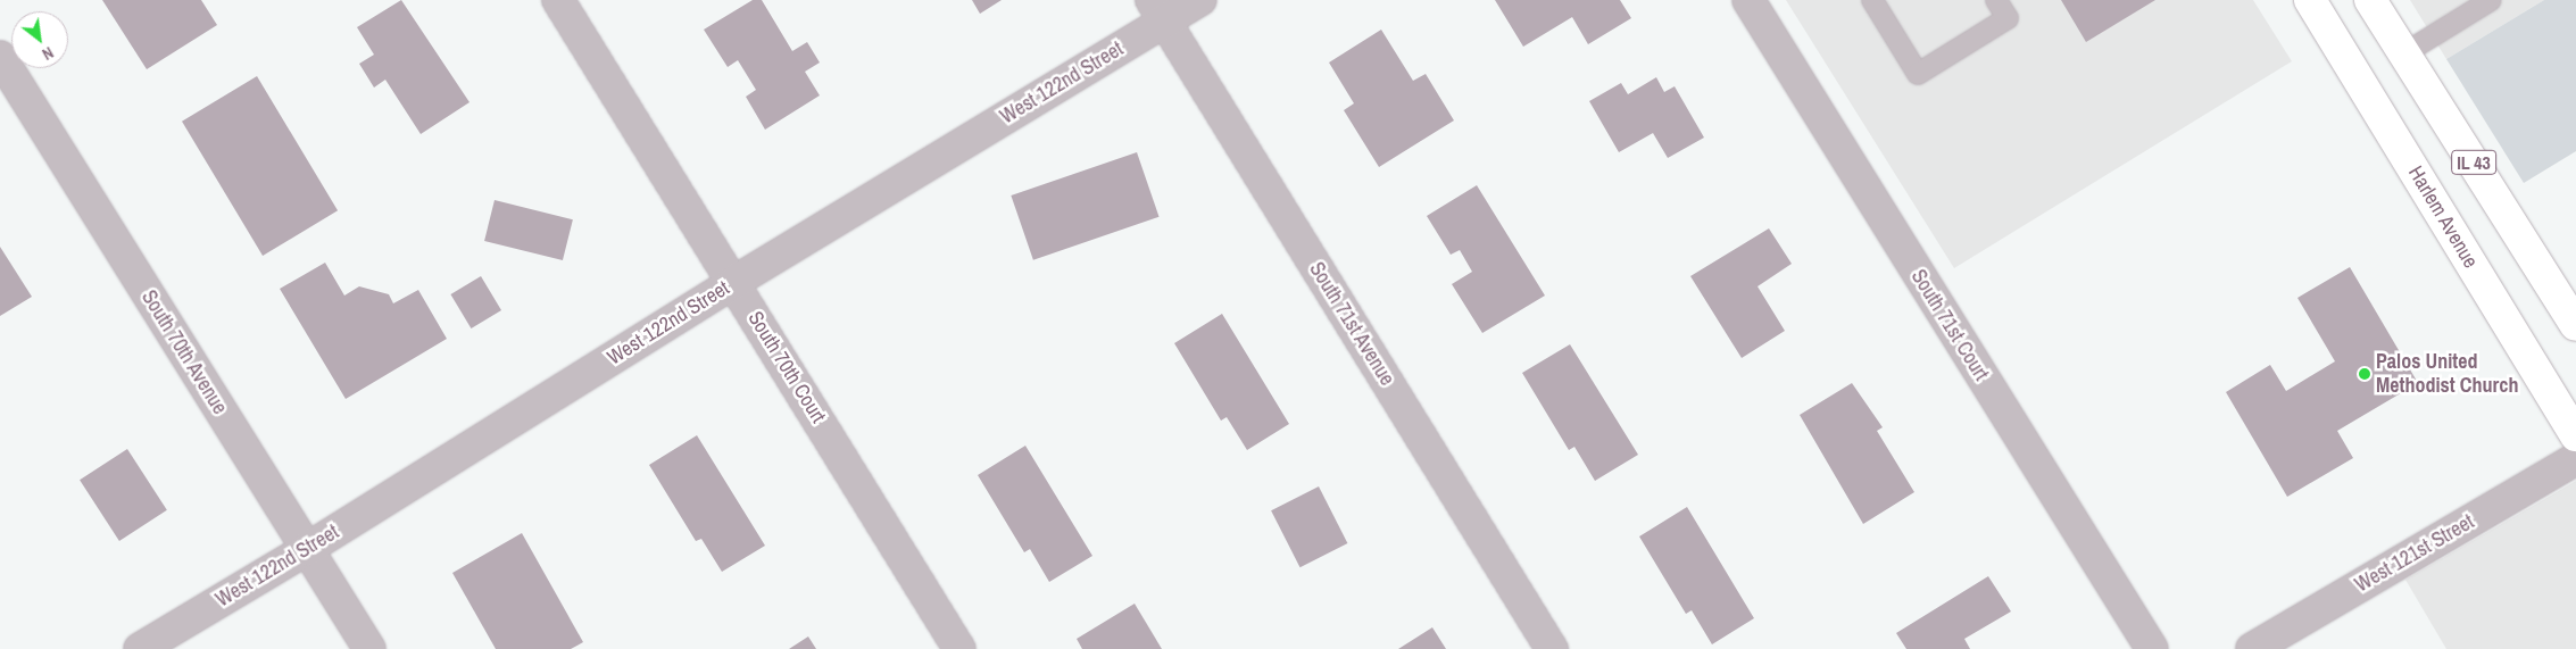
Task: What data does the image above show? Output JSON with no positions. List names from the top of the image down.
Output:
{
  "streets": {
    "main road": ["IL 43", "Harlem Avenue"],
    "street": [
      "West 122nd Street",
      "South 71st Avenue",
      "South 71st Court",
      "South 70th Avenue",
      "South 70th Court",
      "West 121st Street"
    ]
  },
  "crossings": [
    ["West 122nd Street", "South 71st Avenue"],
    ["West 122nd Street", "South 70th Avenue"],
    ["West 122nd Street", "South 70th Court"]
  ],
  "places": ["Palos United Methodist Church"],
  "north": "bottom right"
}
